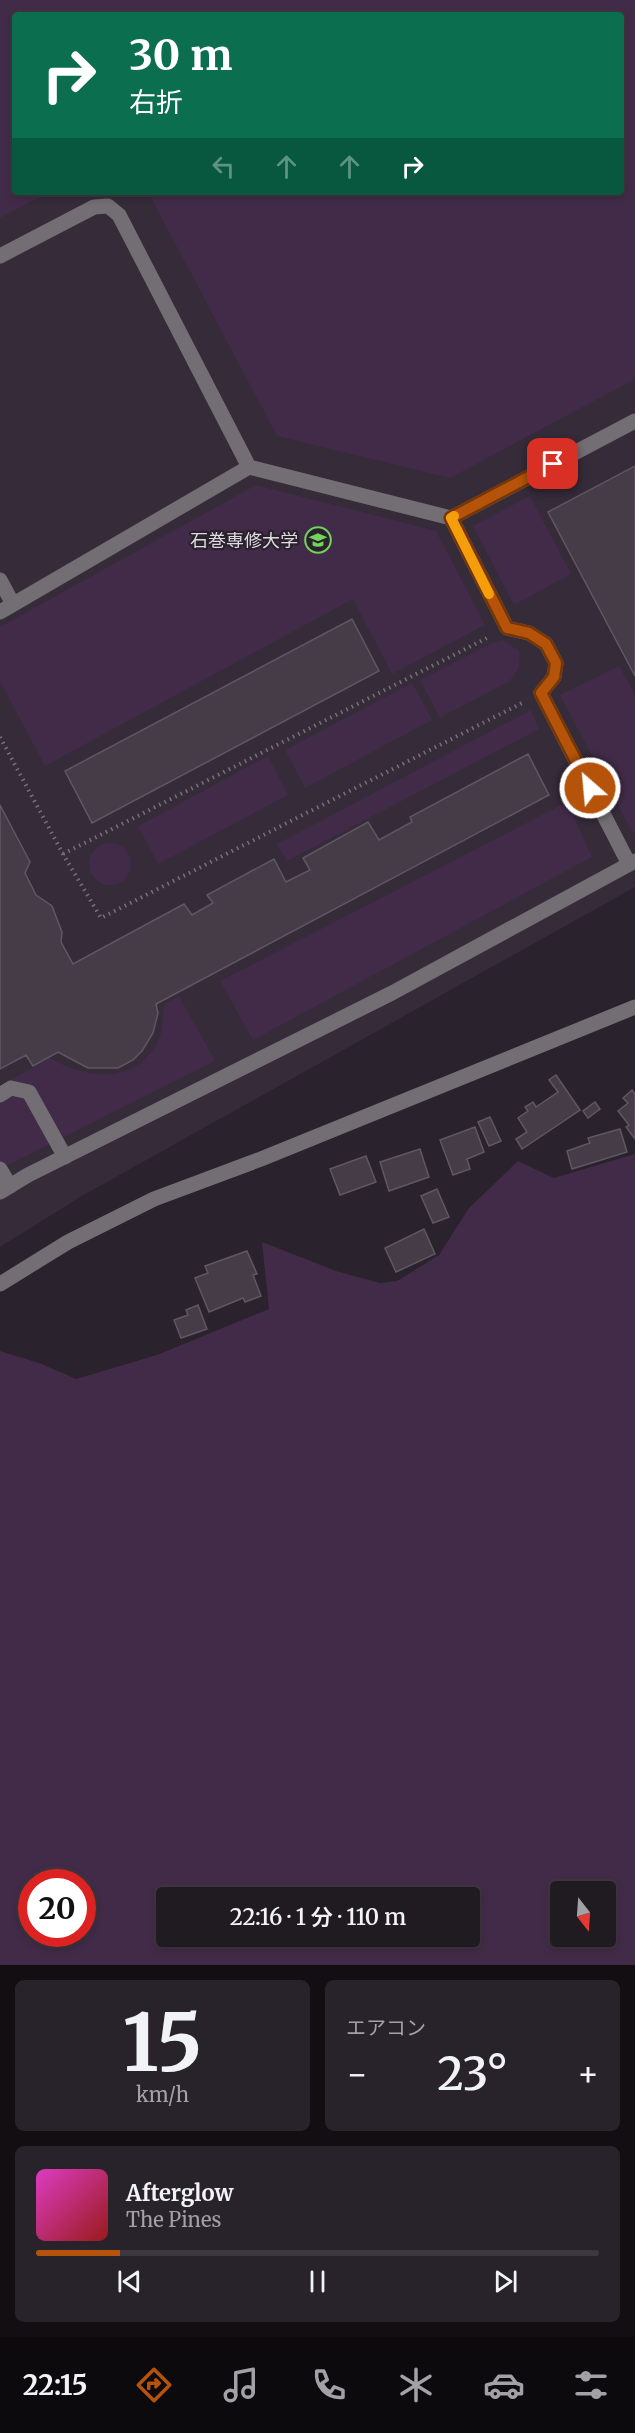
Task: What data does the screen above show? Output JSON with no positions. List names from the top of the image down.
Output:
{
  "places": {
    "school or university": ["石巻専修大学"]
  },
  "north": "bottom",
  "page": {
    "turn": ["30 m", "右折"],
    "limit": "20",
    "trip": "22:16 · 1 分 · 110 m",
    "tile": [
      ["15", "km/h"],
      "エアコン"
    ],
    "heat": ["−", "23°", "+"],
    "song": ["Afterglow", "The Pines"],
    "tabs": "22:15"
  }
}
